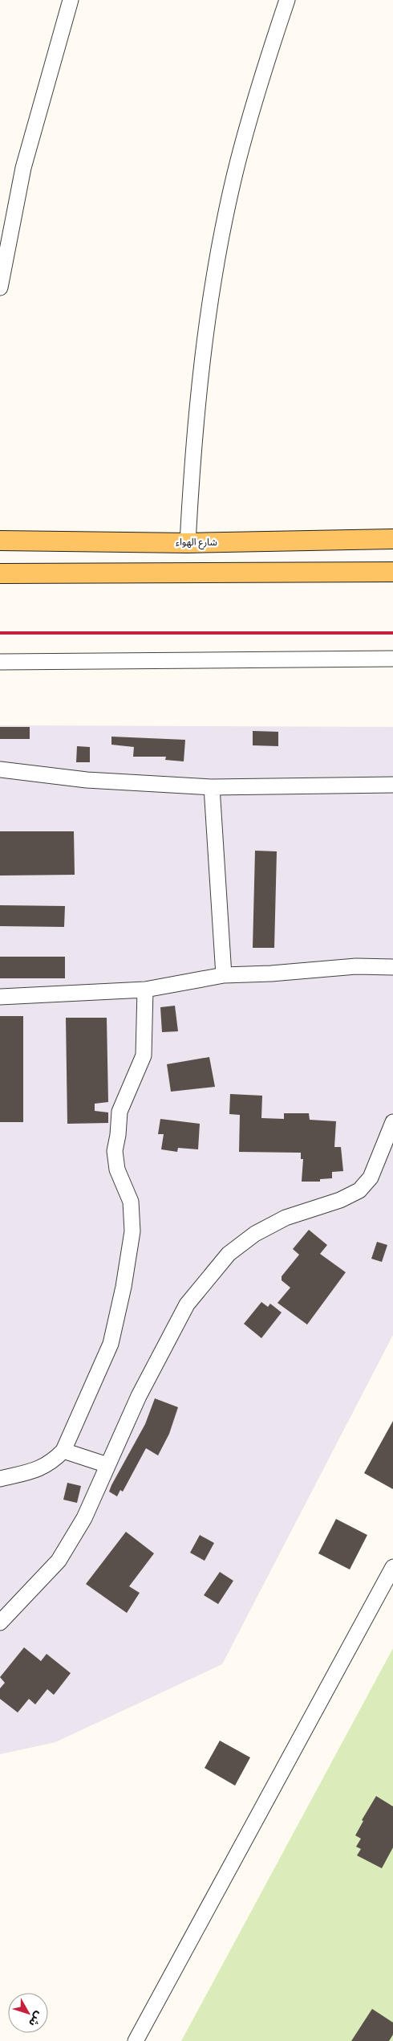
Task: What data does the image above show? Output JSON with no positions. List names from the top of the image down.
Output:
{
  "streets": {
    "main road": ["شارع الهواء"]
  },
  "north": "bottom right"
}
